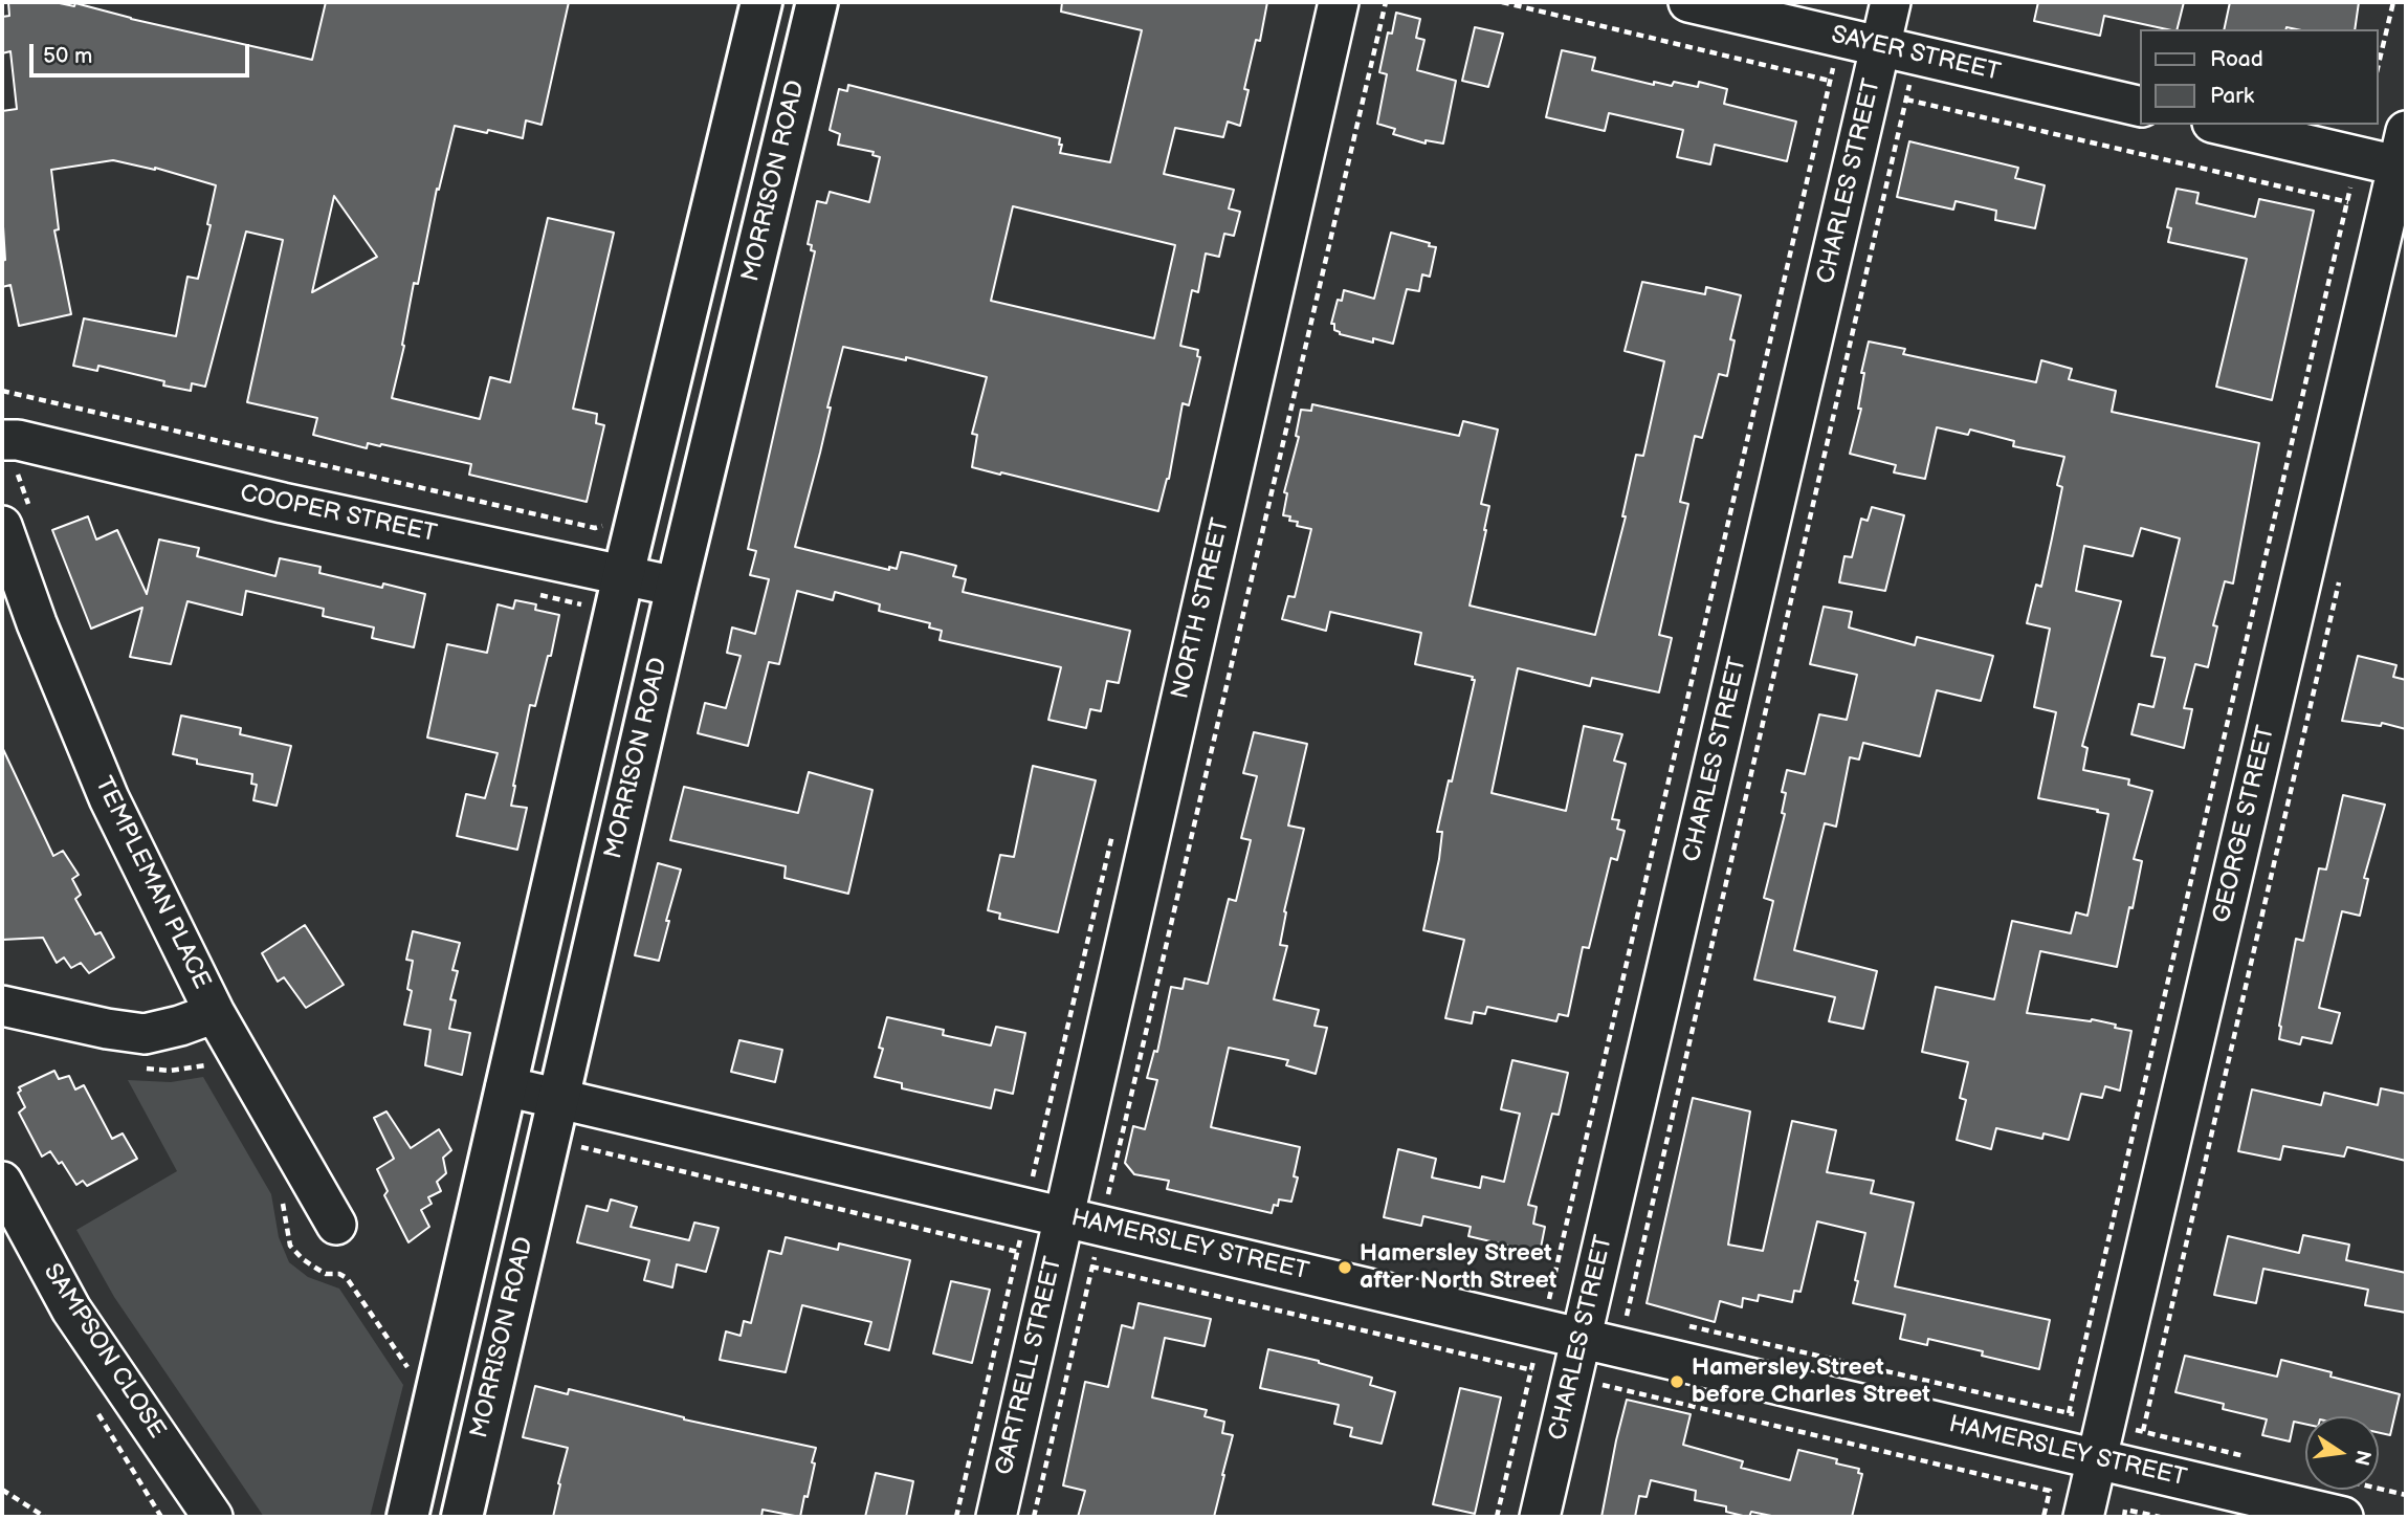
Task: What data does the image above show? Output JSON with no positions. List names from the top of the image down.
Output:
{
  "streets": {
    "main road": ["MORRISON ROAD"],
    "street": [
      "SAYER STREET",
      "CHARLES STREET",
      "COOPER STREET",
      "NORTH STREET",
      "GEORGE STREET",
      "TEMPLEMAN PLACE",
      "HAMERSLEY STREET",
      "SAMPSON CLOSE",
      "GARTRELL STREET"
    ]
  },
  "crossings": [
    ["SAYER STREET", "CHARLES STREET"],
    ["MORRISON ROAD", "COOPER STREET"],
    ["MORRISON ROAD", "HAMERSLEY STREET"],
    ["CHARLES STREET", "HAMERSLEY STREET"],
    ["NORTH STREET", "HAMERSLEY STREET"],
    ["NORTH STREET", "GARTRELL STREET"],
    ["GEORGE STREET", "HAMERSLEY STREET"],
    ["HAMERSLEY STREET", "GARTRELL STREET"]
  ],
  "places": ["Hamersley Street after North Street", "Hamersley Street before Charles Street"],
  "legend": ["Road", "Park"],
  "scale_bar": "50 m",
  "north": "right"
}
